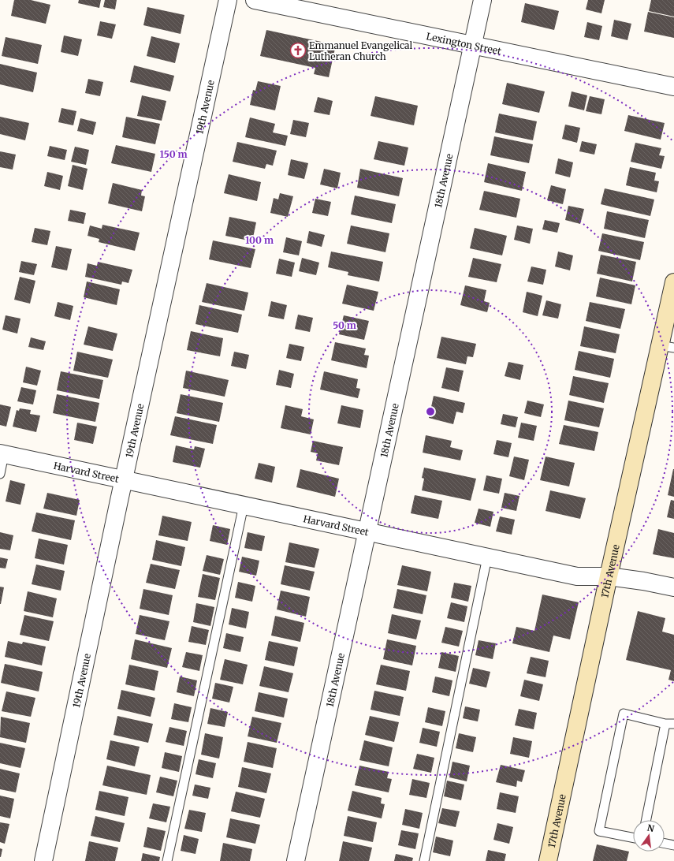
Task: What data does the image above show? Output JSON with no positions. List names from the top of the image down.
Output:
{
  "streets": {
    "street": [
      "Lexington Street",
      "19th Avenue",
      "18th Avenue",
      "Harvard Street",
      "17th Avenue"
    ]
  },
  "crossings": [
    ["Lexington Street", "18th Avenue"],
    ["19th Avenue", "Harvard Street"],
    ["18th Avenue", "Harvard Street"],
    ["Harvard Street", "17th Avenue"]
  ],
  "places": {
    "church": ["Emmanuel Evangelical Lutheran Church"]
  },
  "north": "top",
  "rings": ["150 m", "100 m", "50 m"]
}
